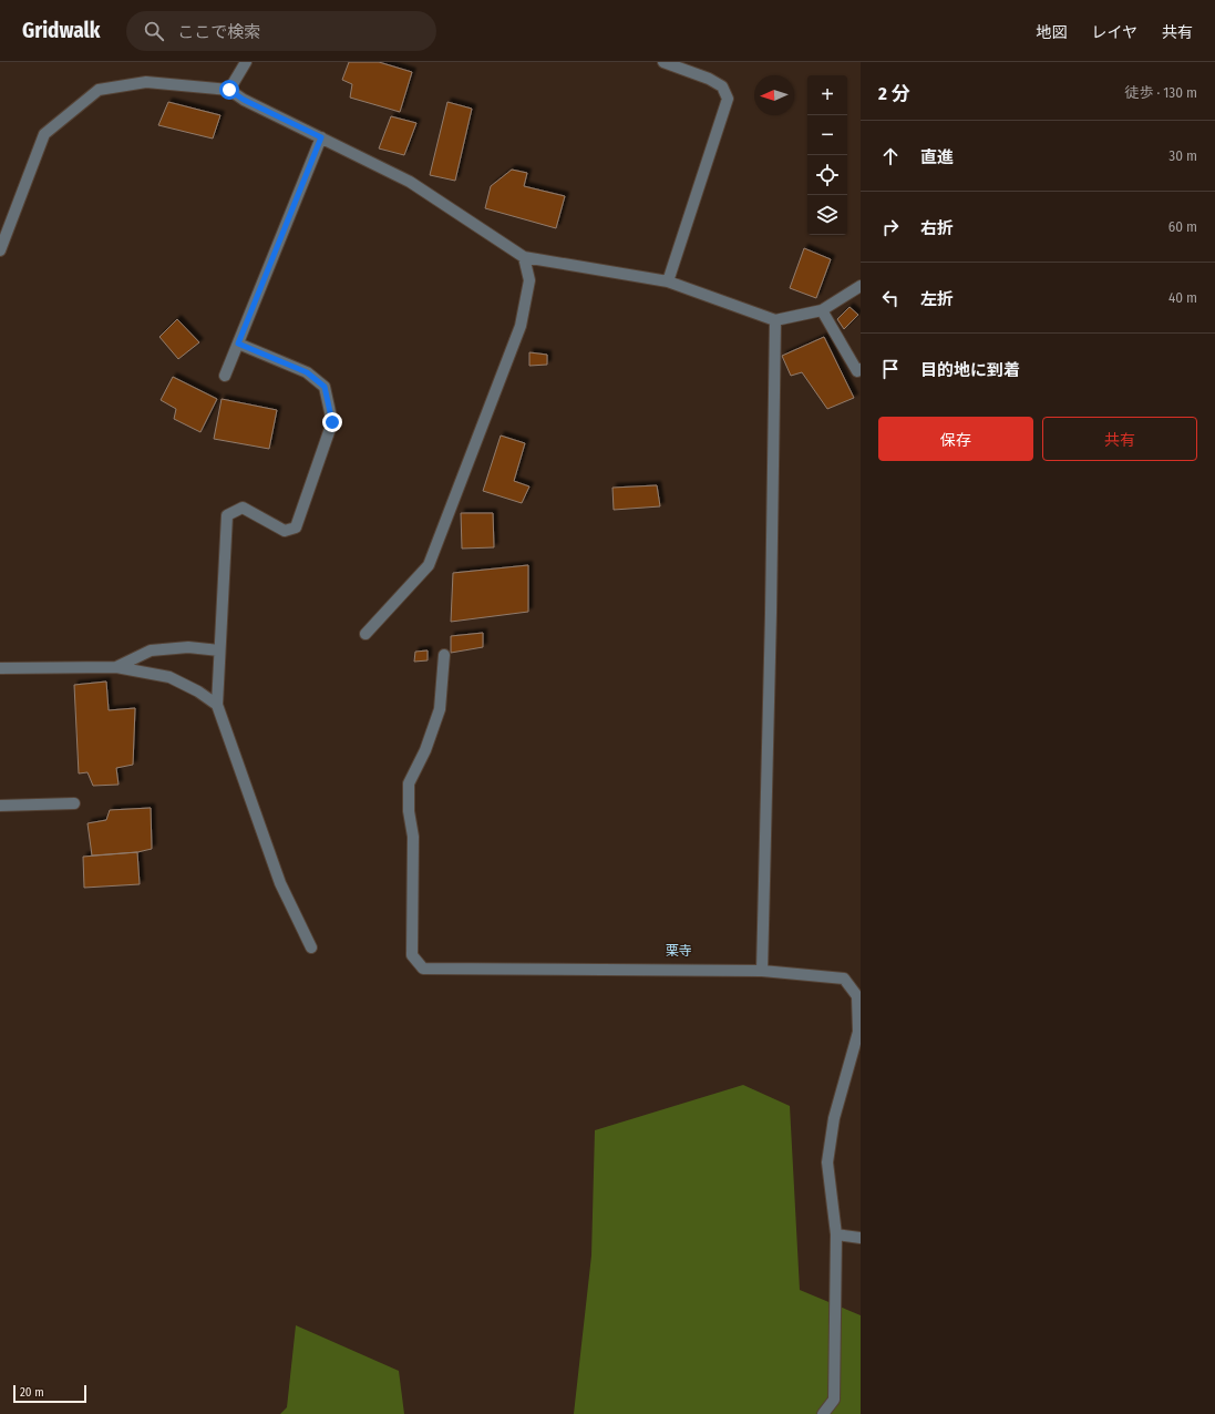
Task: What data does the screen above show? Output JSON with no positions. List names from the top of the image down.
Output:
{
  "districts": ["栗寺"],
  "scale_bar": "20 m",
  "north": "left",
  "page": {
    "header": "Gridwalk",
    "search": "ここで検索",
    "nav": ["地図", "レイヤ", "共有"],
    "heading": ["2 分", "徒歩 · 130 m"],
    "map_buttons": ["+", "−"],
    "list": [
      ["直進", "30 m"],
      ["右折", "60 m"],
      ["左折", "40 m"],
      "目的地に到着"
    ],
    "buttons": ["保存", "共有"],
    "scale": "20 m"
  }
}
